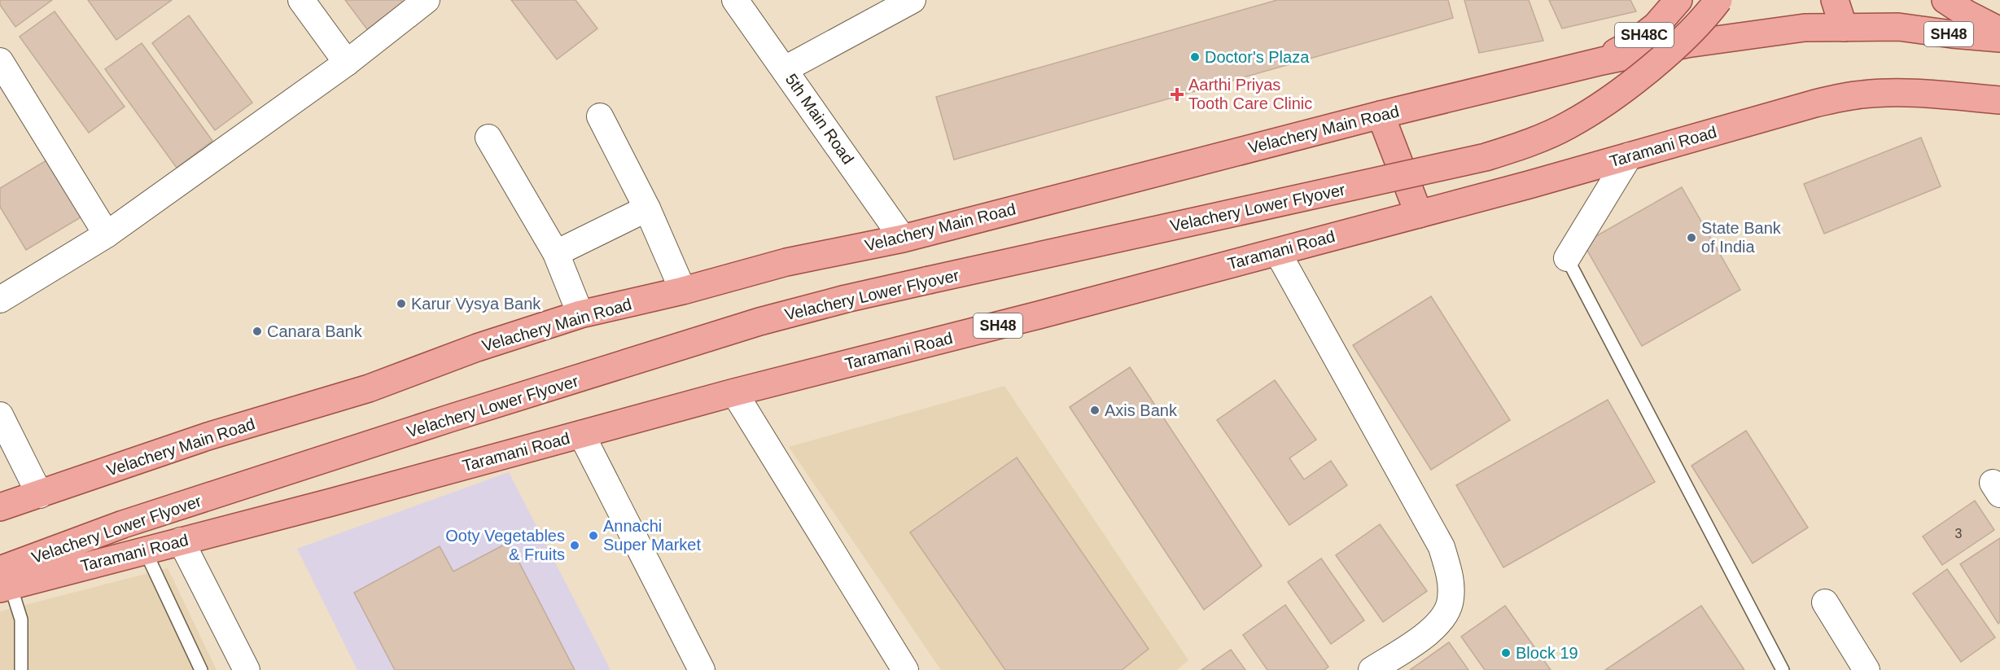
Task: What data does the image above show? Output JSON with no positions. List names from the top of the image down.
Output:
{
  "streets": {
    "main road": [
      "SH48",
      "SH48C",
      "Velachery Main Road",
      "Taramani Road",
      "Velachery Lower Flyover"
    ],
    "street": ["5th Main Road"]
  },
  "crossings": [
    ["SH48C", "Velachery Main Road"],
    ["5th Main Road", "Velachery Main Road"],
    ["Taramani Road", "Velachery Lower Flyover"]
  ],
  "places": {
    "other": [
      "Doctor's Plaza",
      "State Bank of India",
      "Karur Vysya Bank",
      "Canara Bank",
      "Axis Bank",
      "Annachi Super Market",
      "Ooty Vegetables & Fruits",
      "Block 19"
    ],
    "health": ["Aarthi Priyas Tooth Care Clinic"]
  },
  "house_numbers": ["3"]
}
